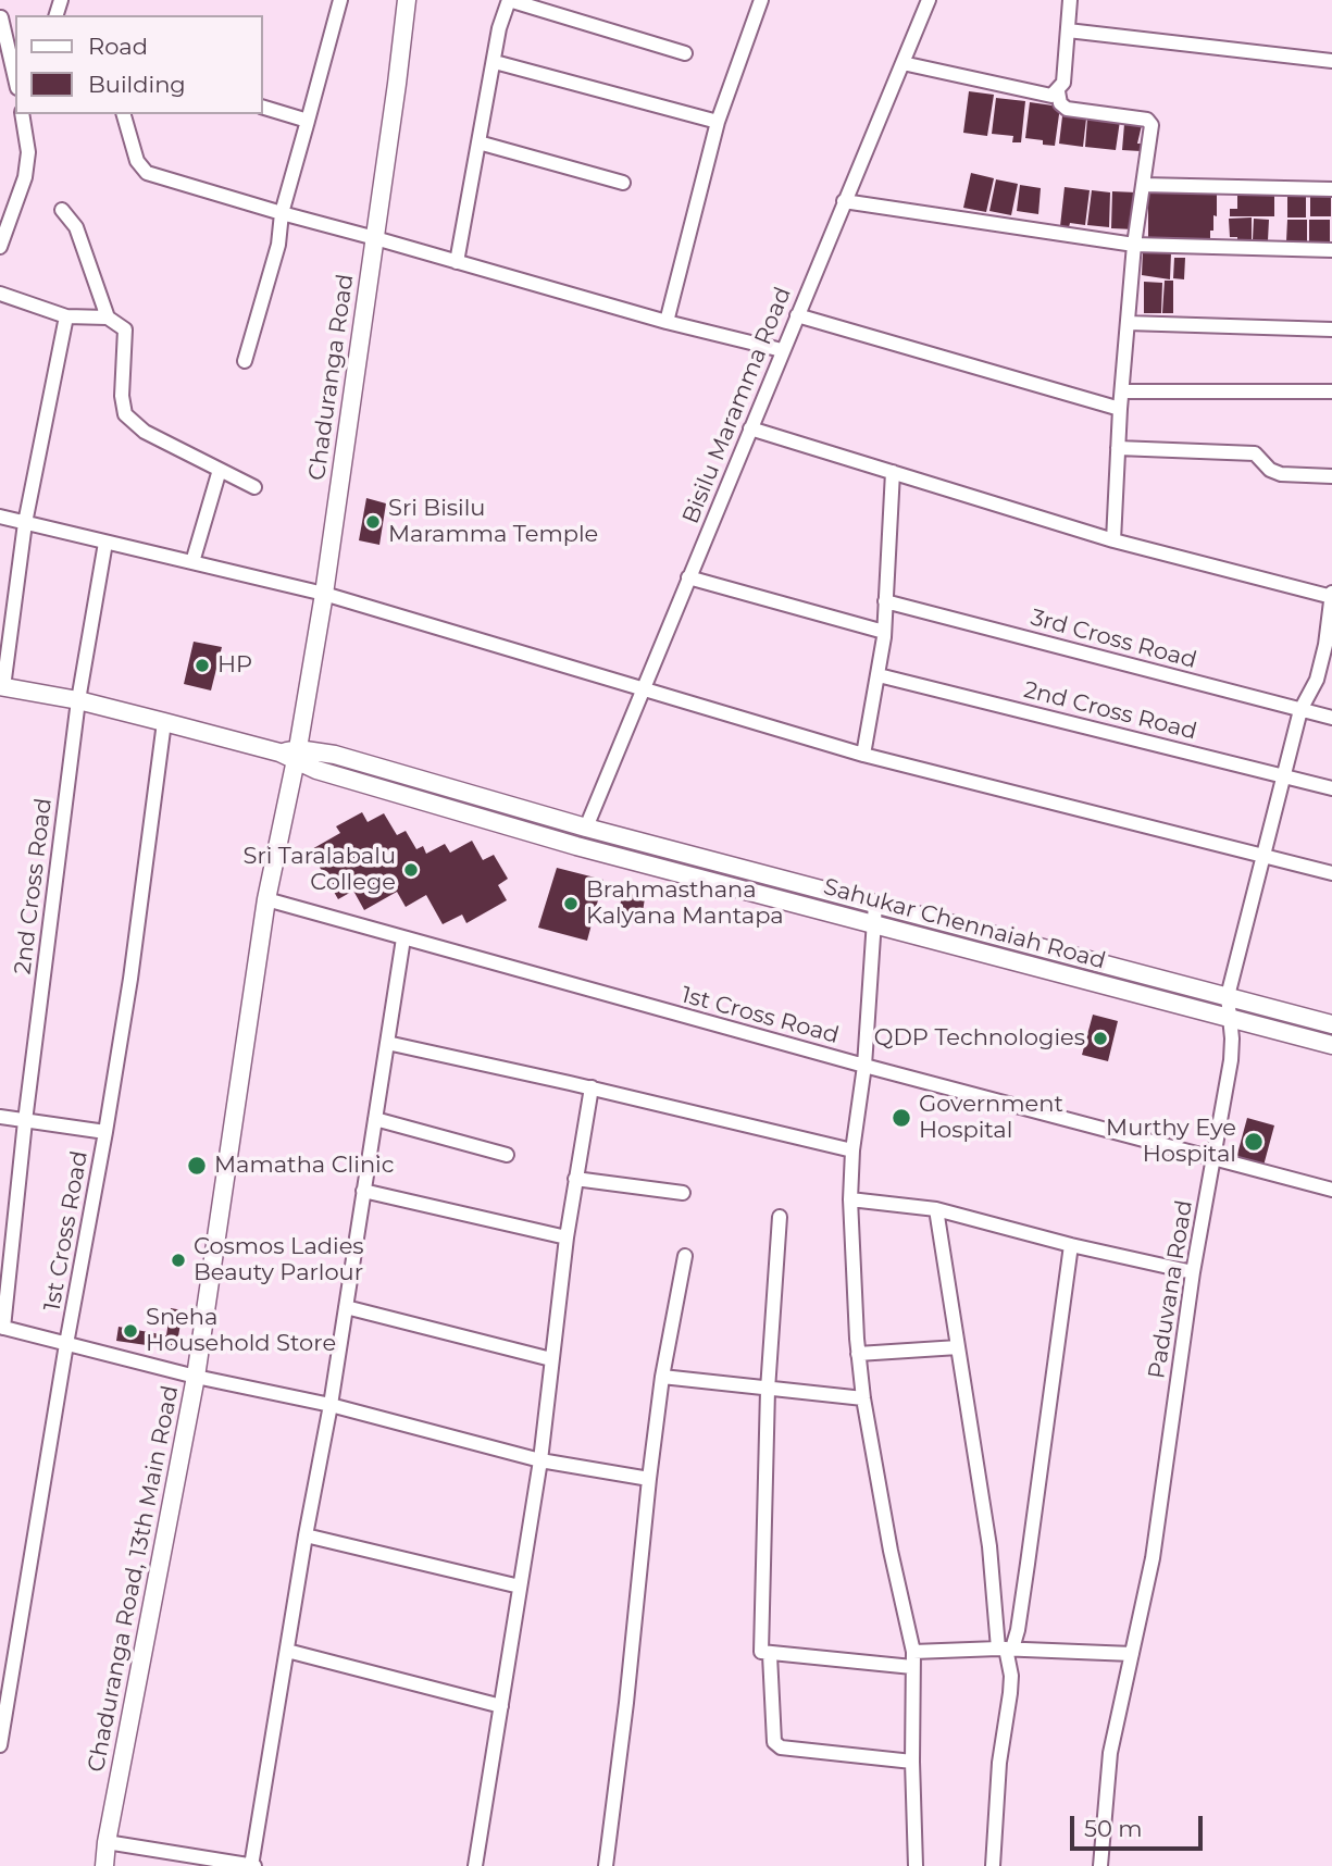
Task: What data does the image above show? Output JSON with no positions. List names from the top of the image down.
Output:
{
  "streets": {
    "street": [
      "Chaduranga Road",
      "Bisilu Maramma Road",
      "3rd Cross Road",
      "2nd Cross Road",
      "Sahukar Chennaiah Road",
      "1st Cross Road",
      "Paduvana Road",
      "Chaduranga Road, 13th Main Road"
    ]
  },
  "crossings": [
    ["Chaduranga Road", "Sahukar Chennaiah Road"],
    ["Chaduranga Road", "Chaduranga Road, 13th Main Road"],
    ["Bisilu Maramma Road", "Sahukar Chennaiah Road"],
    ["3rd Cross Road", "Paduvana Road"],
    ["2nd Cross Road", "Sahukar Chennaiah Road"],
    ["2nd Cross Road", "Paduvana Road"],
    ["Sahukar Chennaiah Road", "1st Cross Road"],
    ["Sahukar Chennaiah Road", "Paduvana Road"],
    ["Sahukar Chennaiah Road", "Chaduranga Road, 13th Main Road"],
    ["1st Cross Road", "Paduvana Road"],
    ["1st Cross Road", "Chaduranga Road, 13th Main Road"]
  ],
  "places": [
    "Sri Bisilu Maramma Temple",
    "HP",
    "Sri Taralabalu College",
    "Brahmasthana Kalyana Mantapa",
    "QDP Technologies",
    "Government Hospital",
    "Murthy Eye Hospital",
    "Mamatha Clinic",
    "Cosmos Ladies Beauty Parlour",
    "Sneha Household Store"
  ],
  "legend": ["Road", "Building"],
  "scale_bar": "50 m"
}
